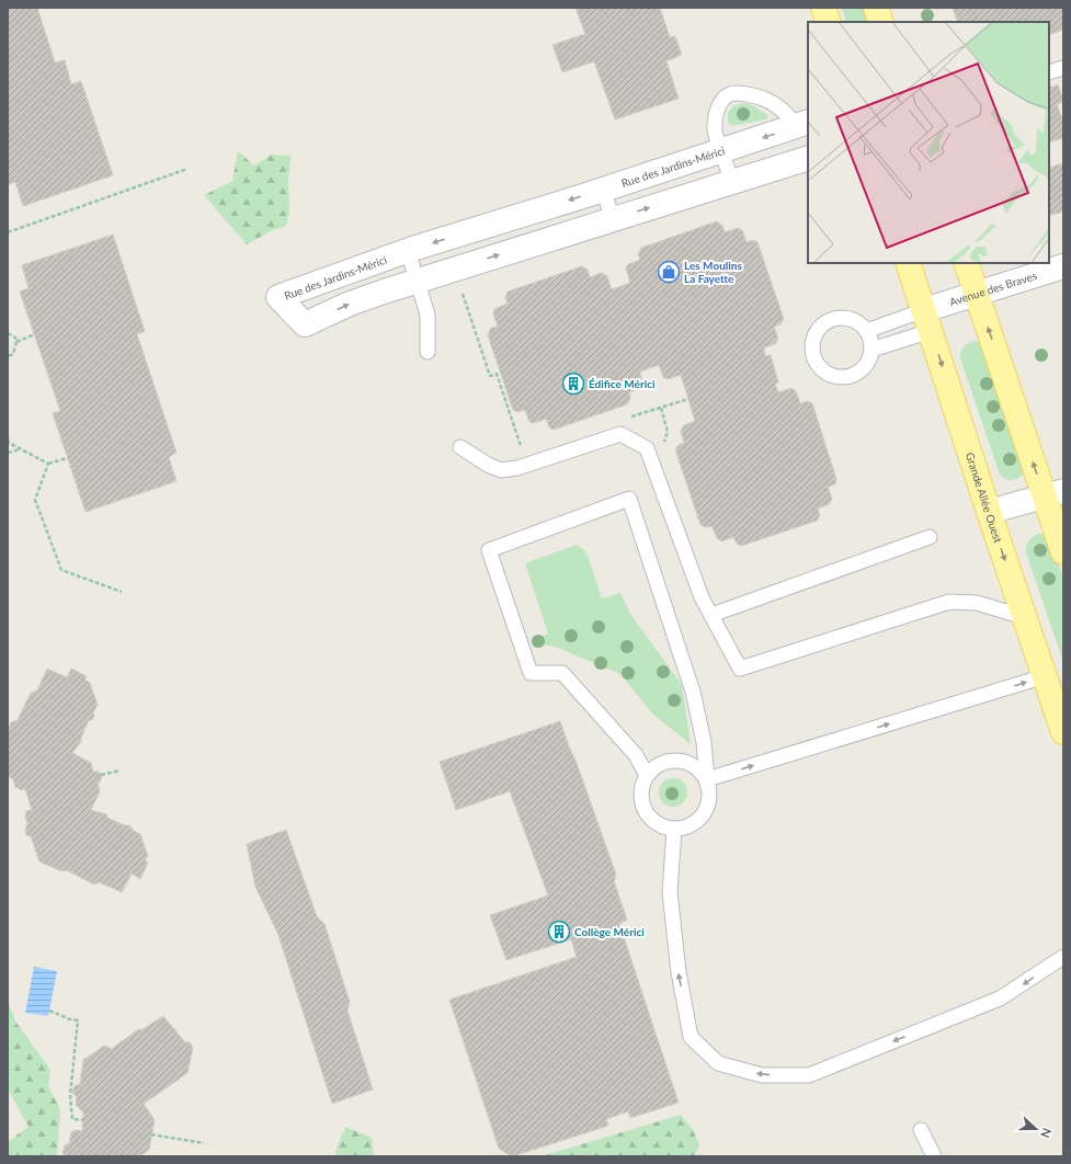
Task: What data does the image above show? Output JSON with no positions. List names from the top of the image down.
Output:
{
  "streets": {
    "main road": ["Grande Allée Ouest"],
    "street": ["Rue des Jardins-Mérici", "Avenue des Braves"]
  },
  "crossings": [
    ["Avenue des Braves", "Grande Allée Ouest"]
  ],
  "places": {
    "shop": ["Les Moulins La Fayette"],
    "building": ["Édifice Mérici", "Collège Mérici"]
  },
  "north": "right"
}
